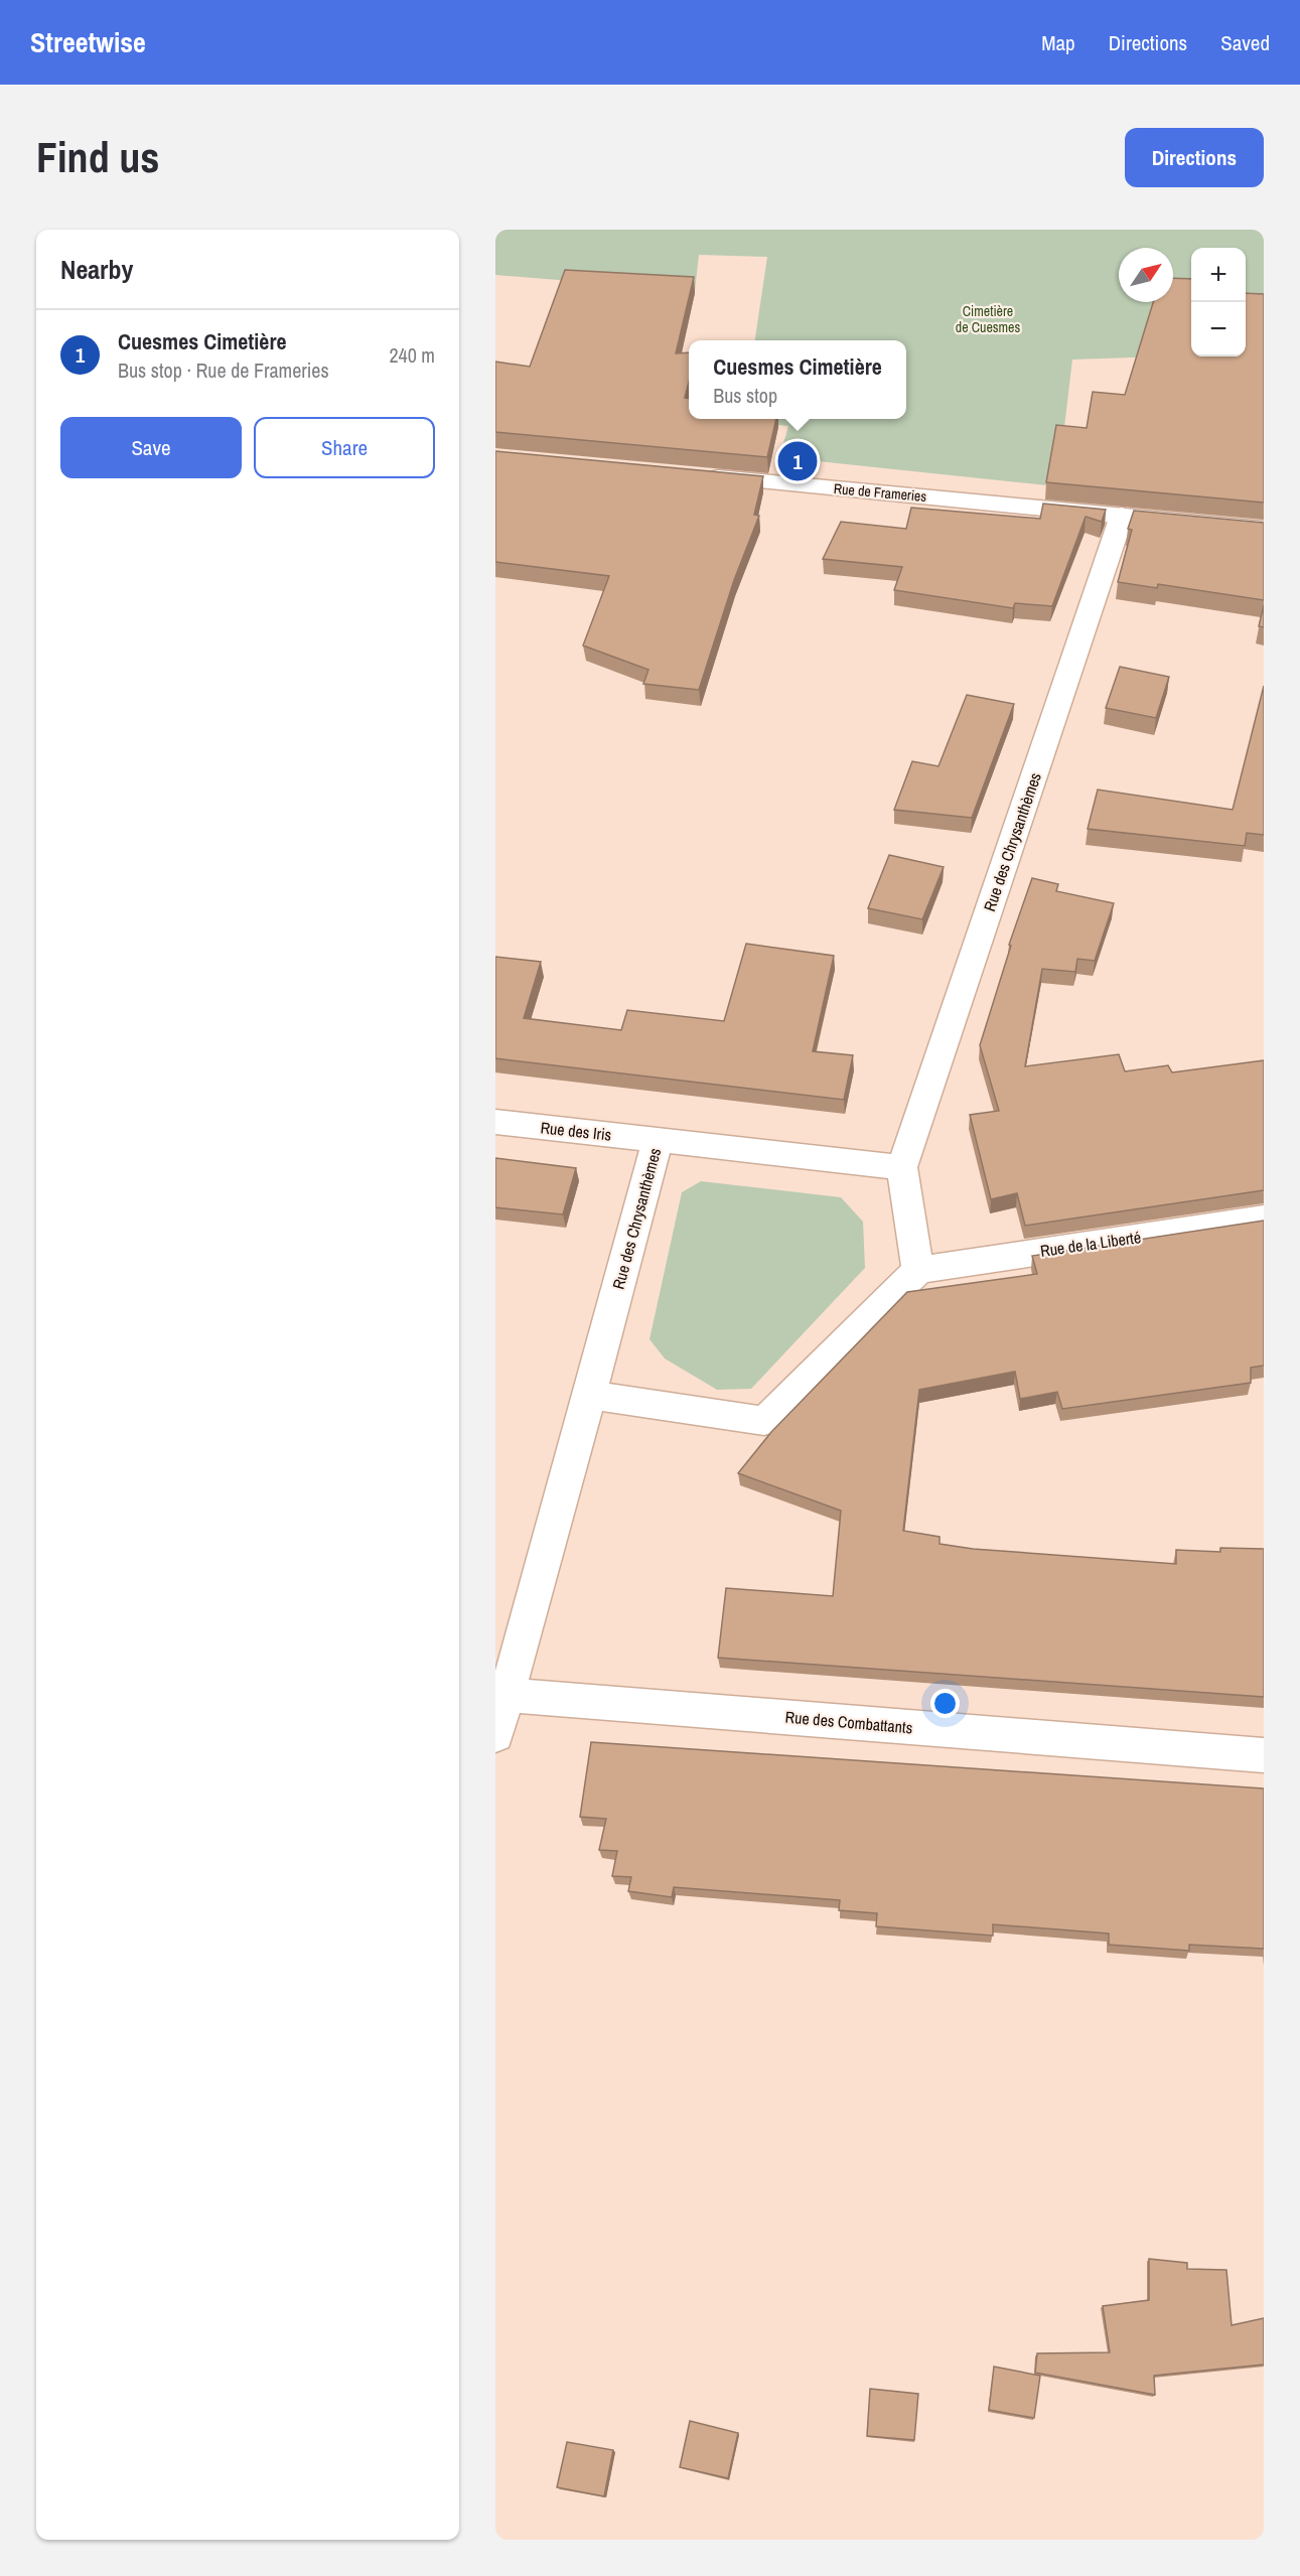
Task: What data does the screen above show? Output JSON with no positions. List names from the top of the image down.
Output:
{
  "streets": {
    "street": [
      "Rue de Frameries",
      "Rue des Chrysanthèmes",
      "Rue des Iris",
      "Rue de la Liberté",
      "Rue des Combattants"
    ]
  },
  "crossings": [
    ["Rue de Frameries", "Rue des Chrysanthèmes"],
    ["Rue des Chrysanthèmes", "Rue des Iris"],
    ["Rue des Chrysanthèmes", "Rue de la Liberté"],
    ["Rue des Chrysanthèmes", "Rue des Combattants"]
  ],
  "parks": ["Cimetière de Cuesmes"],
  "north": "top right",
  "page": {
    "header": "Streetwise",
    "nav": ["Map", "Directions", "Saved"],
    "buttons": [
      "Directions",
      ["Save", "Share"]
    ],
    "title": "Find us",
    "heading": "Nearby",
    "map_buttons": ["+", "−"],
    "list": [
      {
        "mark": "1",
        "name": "Cuesmes Cimetière",
        "note": "Bus stop · Rue de Frameries",
        "value": "240 m"
      }
    ],
    "popup": ["Cuesmes Cimetière", "Bus stop"],
    "pins": "1"
  }
}
